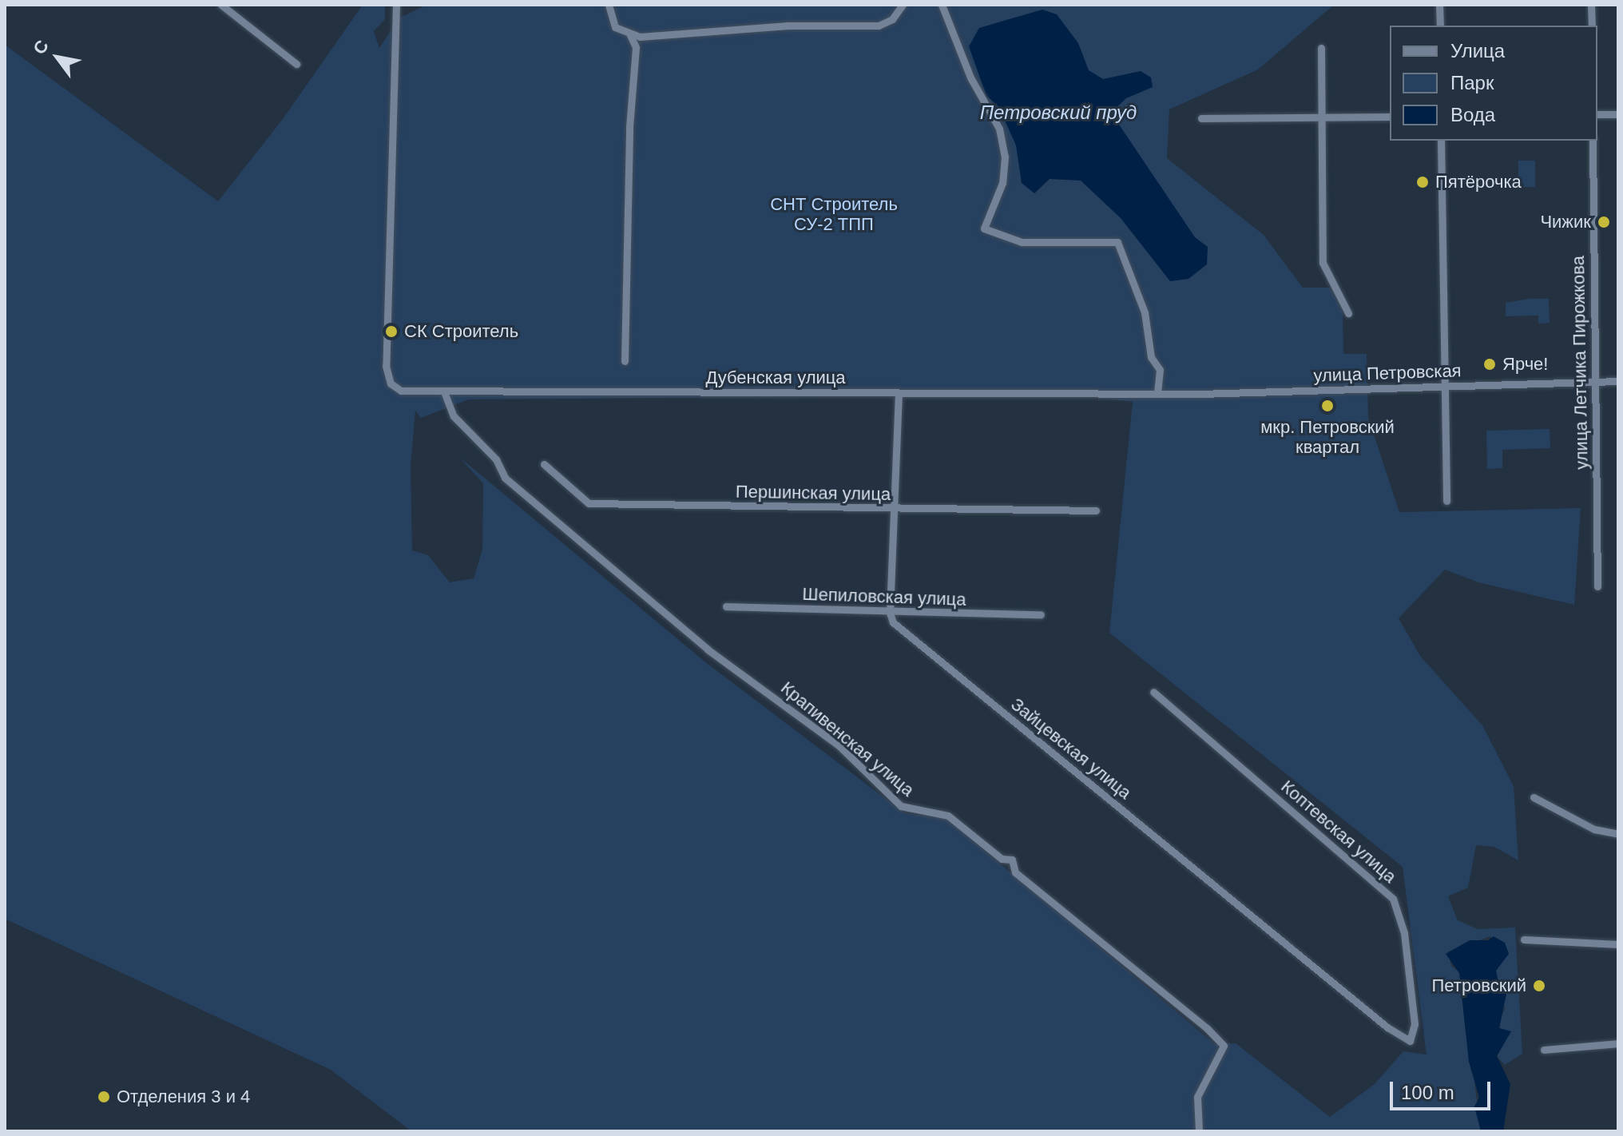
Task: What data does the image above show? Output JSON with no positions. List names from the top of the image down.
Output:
{
  "streets": {
    "street": [
      "улица Летчика Пирожкова",
      "улица Петровская",
      "Дубенская улица",
      "Першинская улица",
      "Шепиловская улица",
      "Крапивенская улица",
      "Зайцевская улица",
      "Коптевская улица"
    ]
  },
  "crossings": [
    ["улица Летчика Пирожкова", "улица Петровская"],
    ["улица Петровская", "Дубенская улица"],
    ["Дубенская улица", "Крапивенская улица"],
    ["Шепиловская улица", "Зайцевская улица"],
    ["Зайцевская улица", "Коптевская улица"]
  ],
  "water": ["Петровский пруд"],
  "parks": ["СНТ Строитель СУ-2 ТПП"],
  "places": [
    "Пятёрочка",
    "Чижик",
    "СК Строитель",
    "Ярче!",
    "мкр. Петровский квартал",
    "Петровский",
    "Отделения 3 и 4"
  ],
  "legend": ["Улица", "Парк", "Вода"],
  "scale_bar": "100 m",
  "north": "top left"
}
